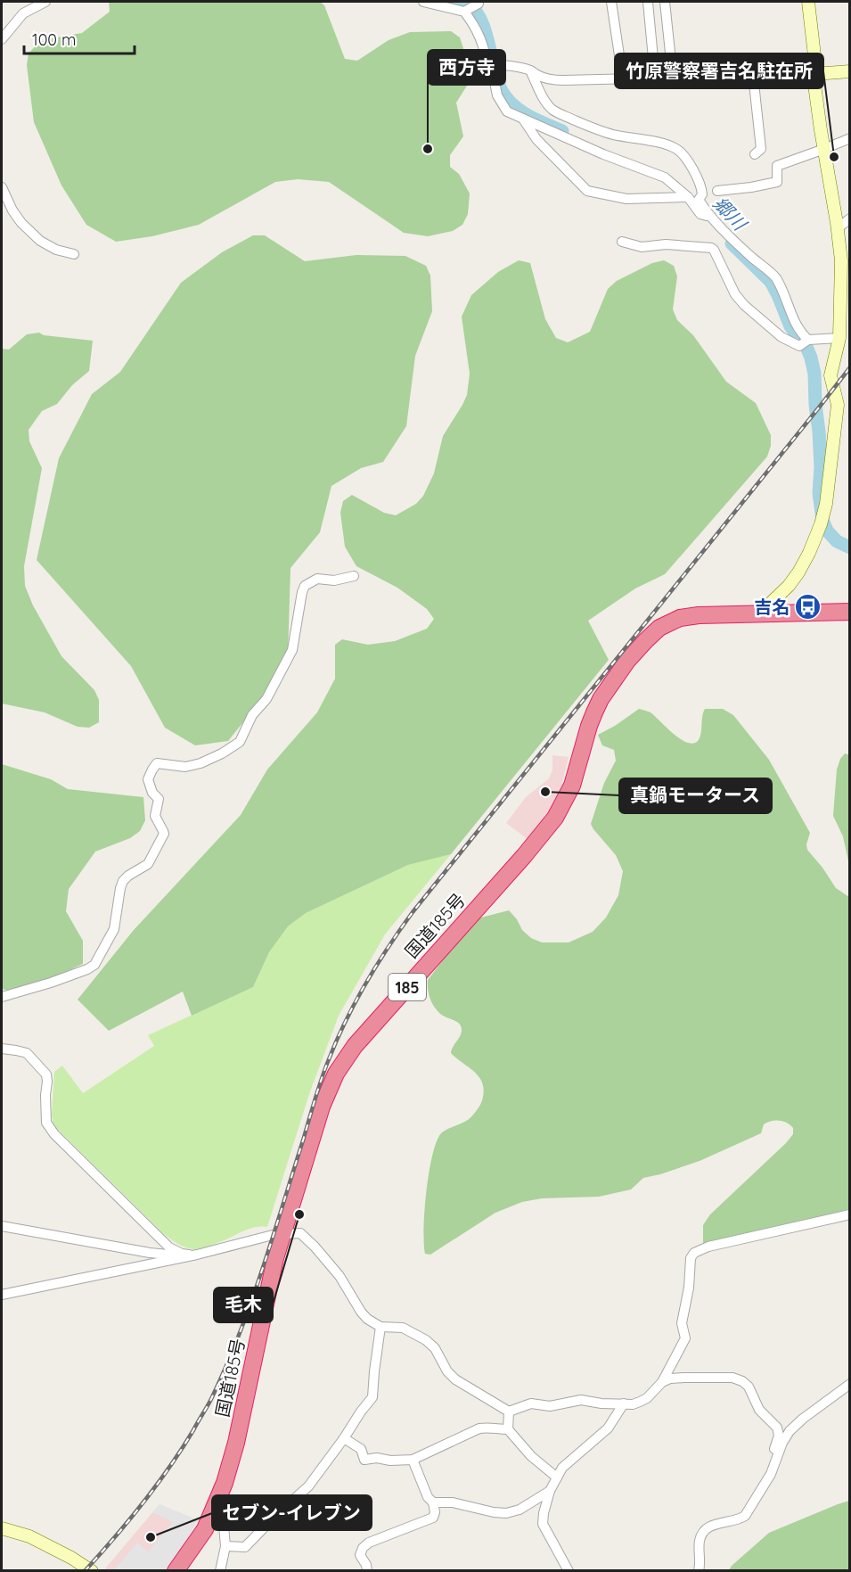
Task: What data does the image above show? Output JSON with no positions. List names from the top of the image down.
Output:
{
  "streets": {
    "highway": ["国道185号", "185"]
  },
  "water": ["郷川"],
  "places": {
    "other": [
      "西方寺",
      "竹原警察署吉名駐在所",
      "真鍋モータース",
      "毛木",
      "セブン-イレブン"
    ],
    "bus stop": ["吉名"]
  },
  "scale_bar": "100 m"
}
